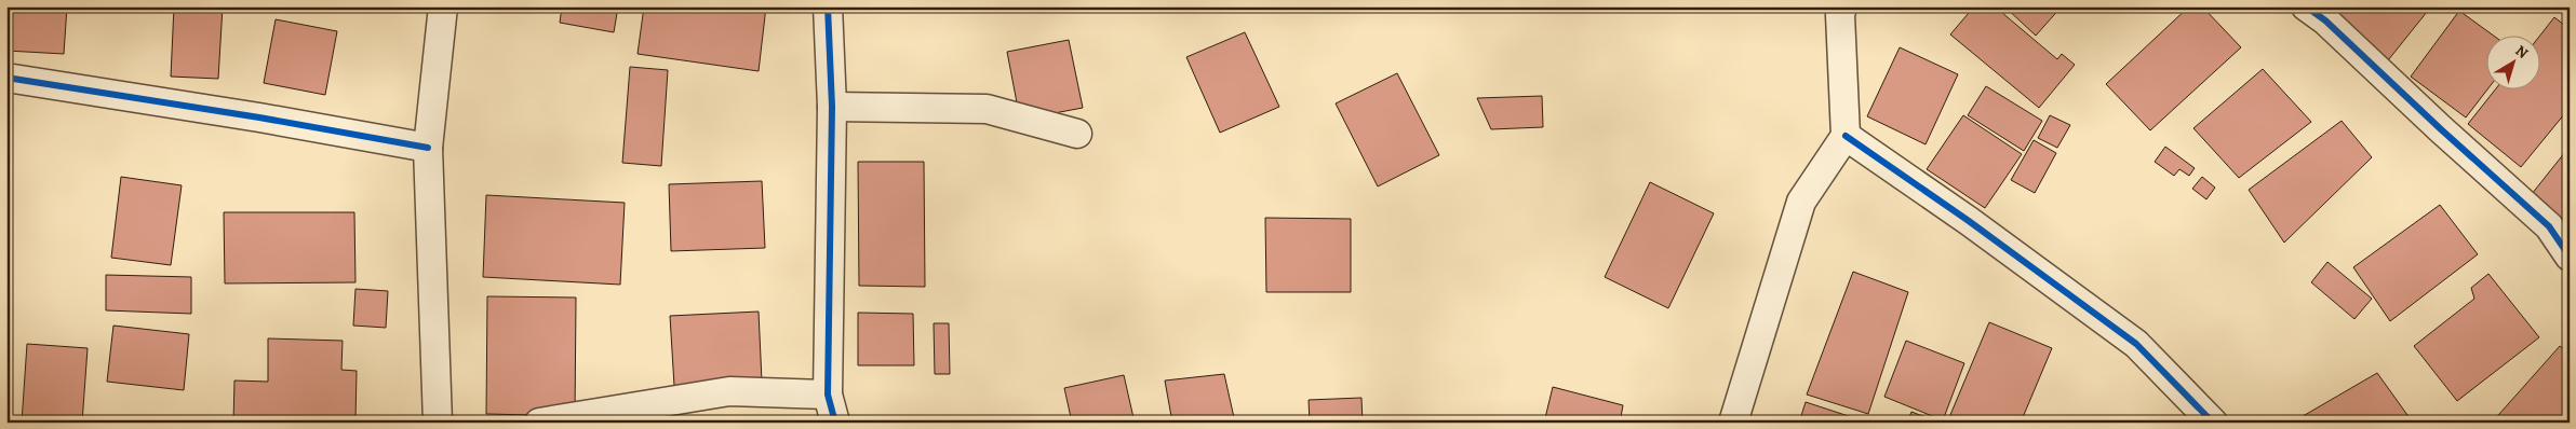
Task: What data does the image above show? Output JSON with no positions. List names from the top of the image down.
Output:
{
  "north": "top right"
}
